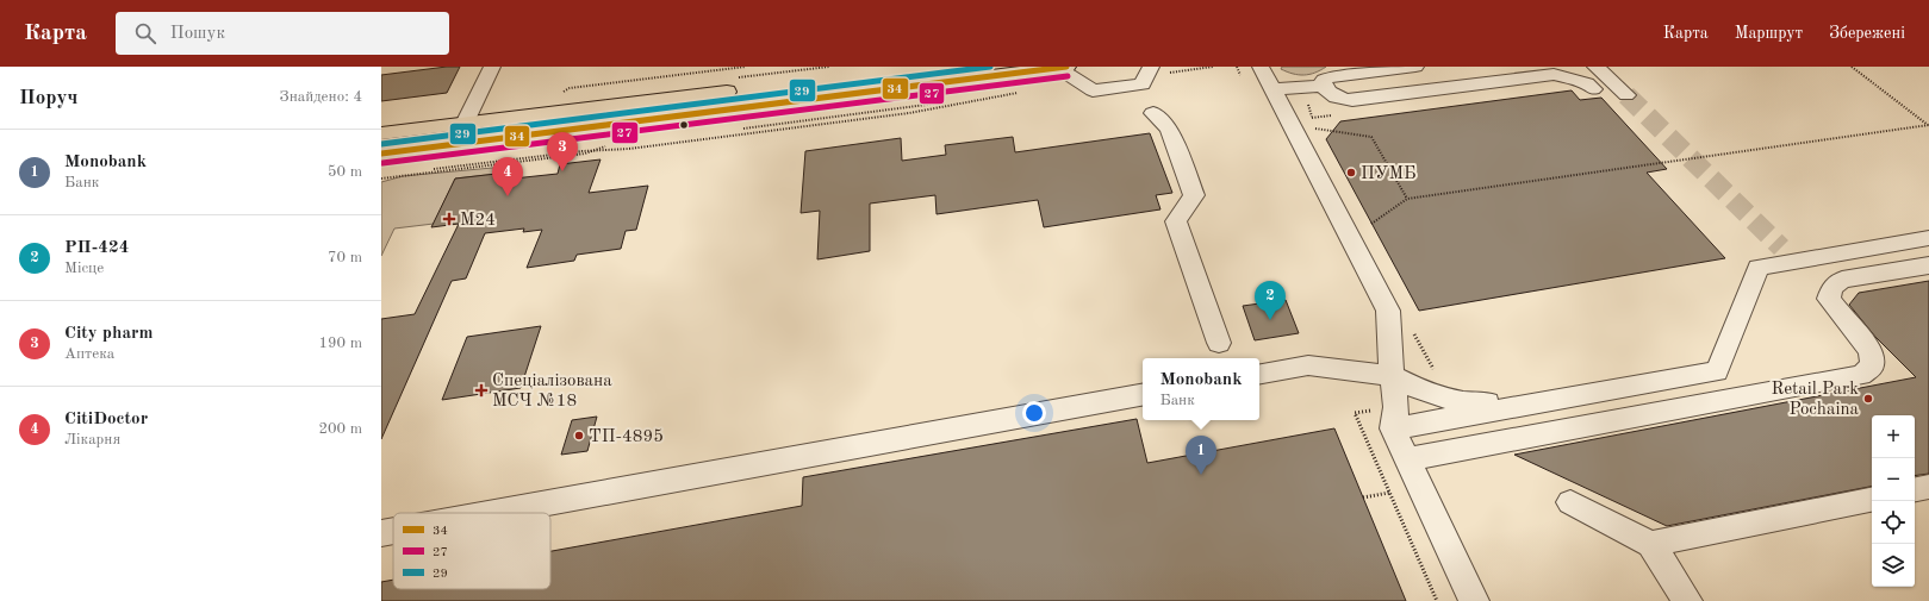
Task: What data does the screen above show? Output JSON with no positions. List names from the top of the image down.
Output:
{
  "places": {
    "other": ["ПУМБ", "Retail Park Pochaina", "ТП-4895"],
    "health": ["М24", "Спеціалізована МСЧ №18"]
  },
  "lines": ["transit line 34", "transit line 29", "transit line 27"],
  "legend": ["34", "27", "29"],
  "page": {
    "header": "Карта",
    "search": "Пошук",
    "nav": ["Карта", "Маршрут", "Збережені"],
    "heading": ["Поруч", "Знайдено: 4"],
    "list": [
      {
        "mark": "1",
        "name": "Monobank",
        "note": "Банк",
        "value": "50 m"
      },
      {
        "mark": "2",
        "name": "РП-424",
        "note": "Місце",
        "value": "70 m"
      },
      {
        "mark": "3",
        "name": "City pharm",
        "note": "Аптека",
        "value": "190 m"
      },
      {
        "mark": "4",
        "name": "CitiDoctor",
        "note": "Лікарня",
        "value": "200 m"
      }
    ],
    "pins": [
      "3",
      "4",
      "2",
      "1"
    ],
    "popup": ["Monobank", "Банк"],
    "map_buttons": ["+", "−"]
  }
}
